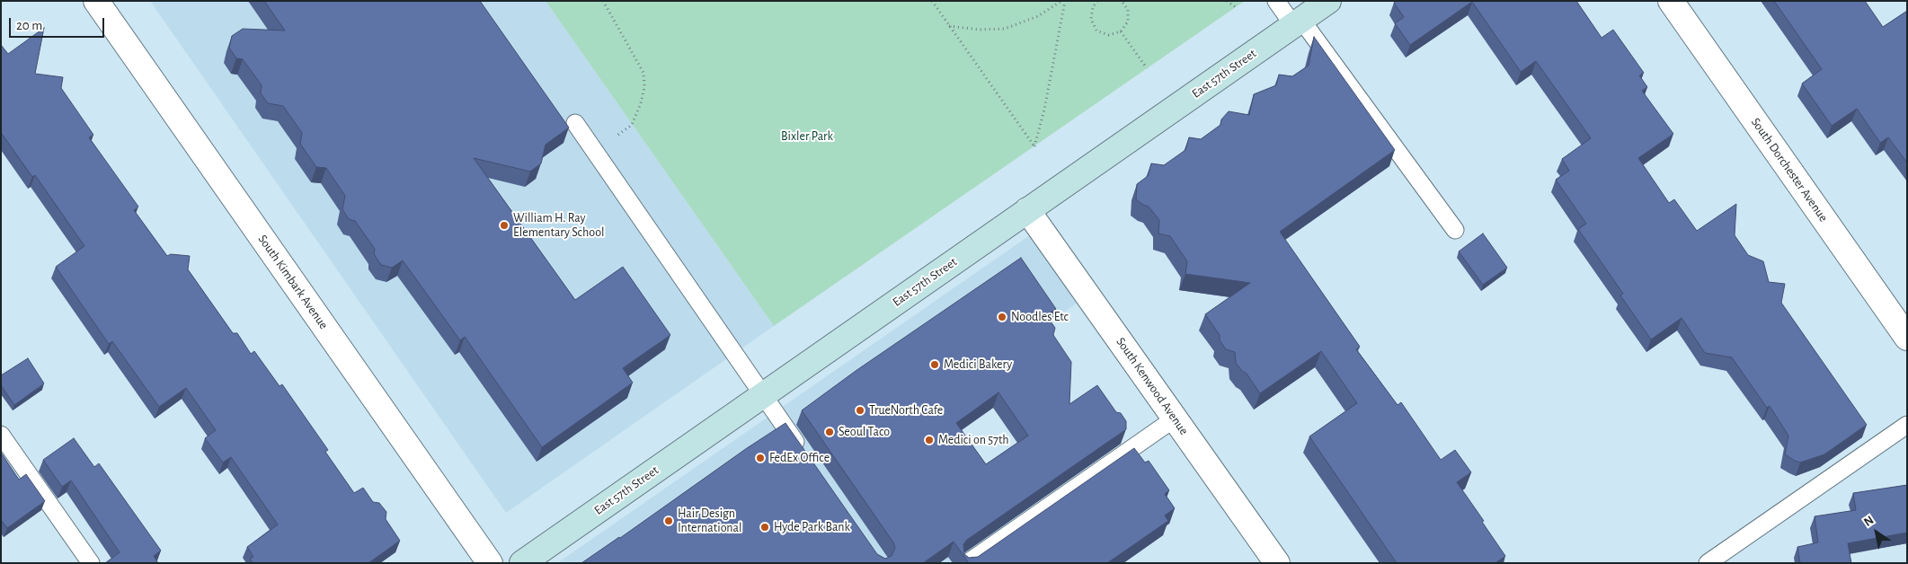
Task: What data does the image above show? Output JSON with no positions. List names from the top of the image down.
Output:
{
  "streets": {
    "street": [
      "East 57th Street",
      "South Dorchester Avenue",
      "South Kimbark Avenue",
      "South Kenwood Avenue"
    ]
  },
  "crossings": [
    ["East 57th Street", "South Kenwood Avenue"]
  ],
  "parks": ["Bixler Park"],
  "places": [
    "William H. Ray Elementary School",
    "Noodles Etc",
    "Medici Bakery",
    "TrueNorth Cafe",
    "Seoul Taco",
    "Medici on 57th",
    "FedEx Office",
    "Hair Design International",
    "Hyde Park Bank"
  ],
  "scale_bar": "20 m",
  "north": "top left"
}
